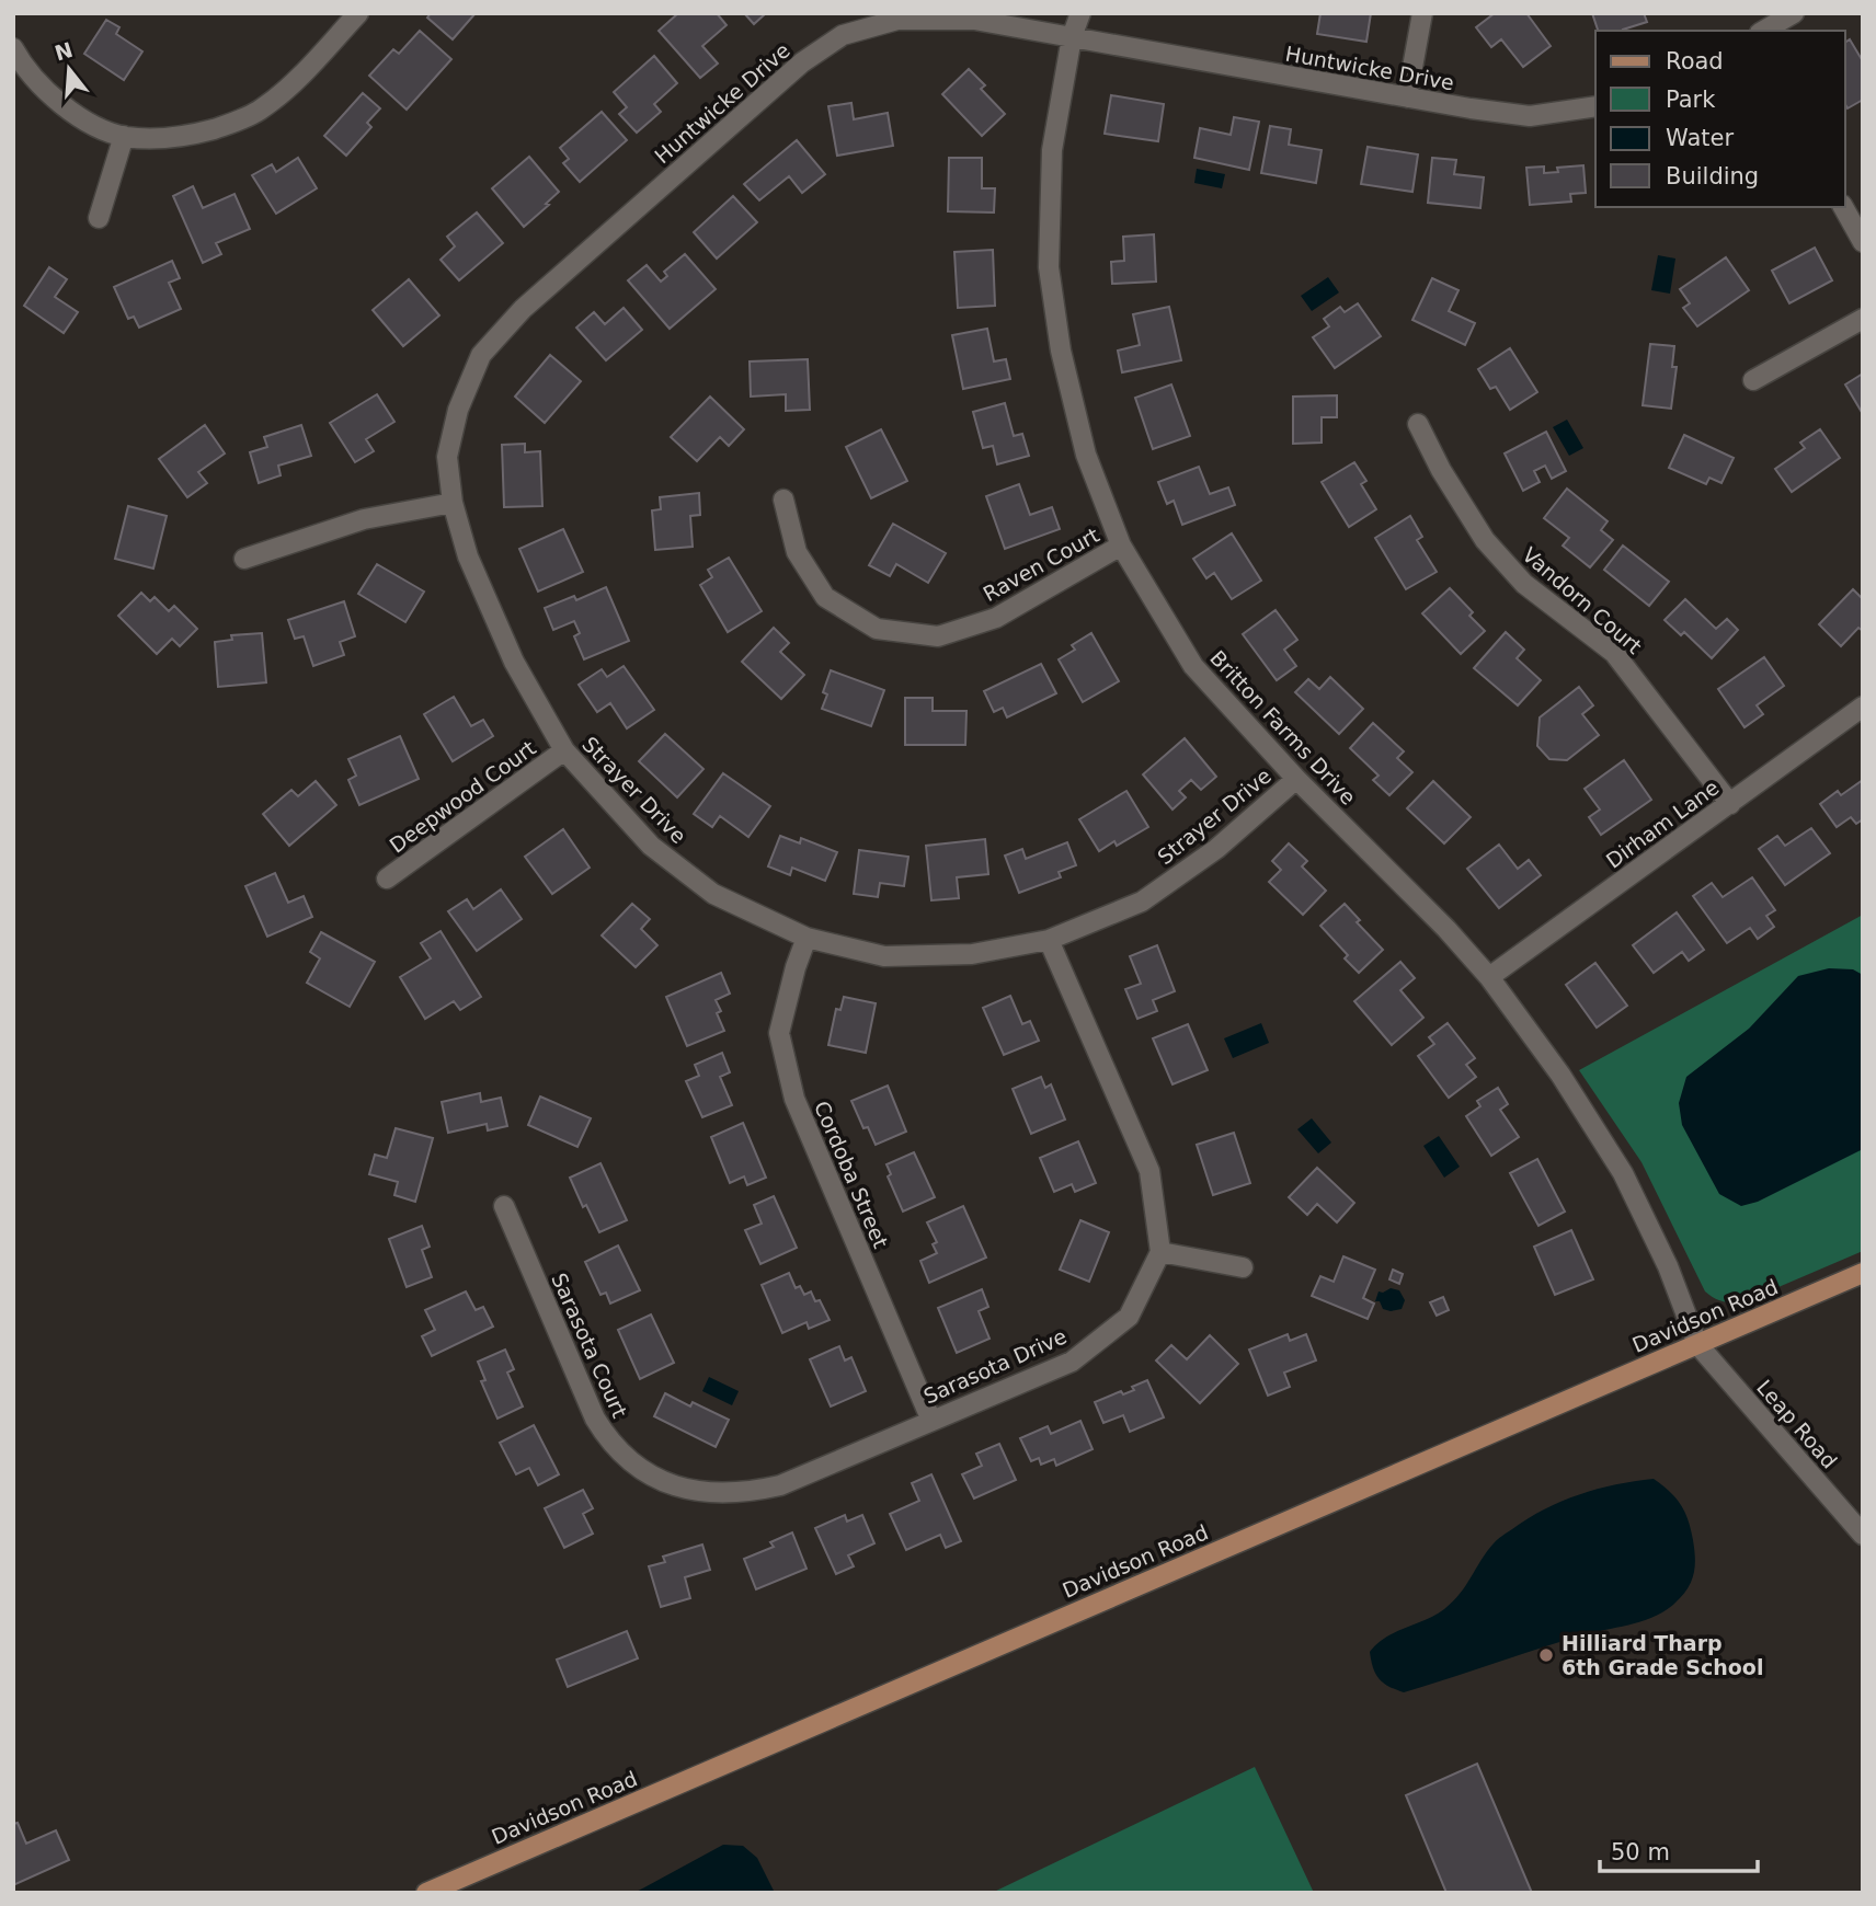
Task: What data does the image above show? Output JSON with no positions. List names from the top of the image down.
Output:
{
  "streets": {
    "main road": ["Davidson Road"],
    "street": [
      "Huntwicke Drive",
      "Raven Court",
      "Vandorn Court",
      "Britton Farms Drive",
      "Strayer Drive",
      "Deepwood Court",
      "Dirham Lane",
      "Cordoba Street",
      "Sarasota Court",
      "Sarasota Drive",
      "Leap Road"
    ]
  },
  "crossings": [
    ["Huntwicke Drive", "Britton Farms Drive"],
    ["Huntwicke Drive", "Strayer Drive"],
    ["Raven Court", "Britton Farms Drive"],
    ["Vandorn Court", "Dirham Lane"],
    ["Britton Farms Drive", "Strayer Drive"],
    ["Britton Farms Drive", "Dirham Lane"],
    ["Britton Farms Drive", "Davidson Road"],
    ["Britton Farms Drive", "Leap Road"],
    ["Strayer Drive", "Deepwood Court"],
    ["Strayer Drive", "Cordoba Street"],
    ["Cordoba Street", "Sarasota Drive"],
    ["Davidson Road", "Leap Road"],
    ["Sarasota Court", "Sarasota Drive"]
  ],
  "places": ["Hilliard Tharp 6th Grade School"],
  "legend": [
    "Road",
    "Park",
    "Water",
    "Building"
  ],
  "scale_bar": "50 m",
  "north": "top"
}
